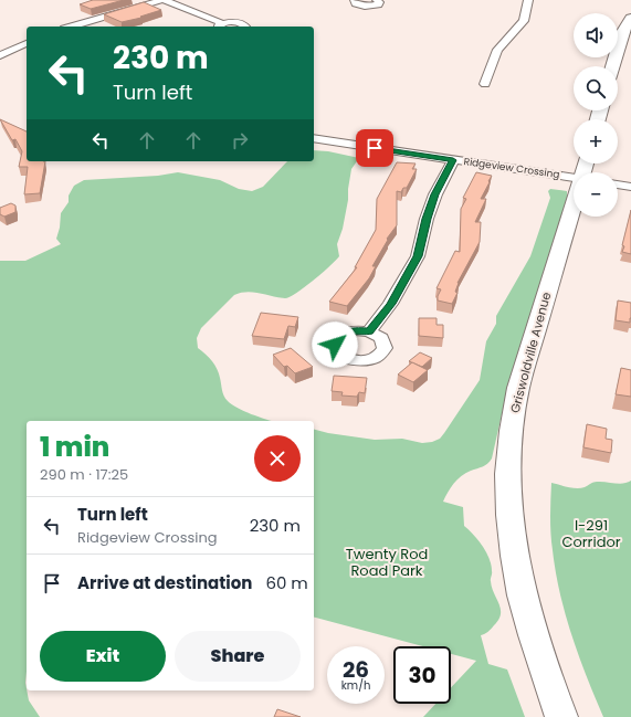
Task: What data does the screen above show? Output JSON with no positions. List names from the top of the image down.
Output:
{
  "streets": {
    "street": ["Ridgeview Crossing", "Griswoldville Avenue"]
  },
  "parks": ["I-291 Corridor", "Twenty Rod Road Park"],
  "page": {
    "map_buttons": ["+", "−"],
    "turn": ["230 m", "Turn left"],
    "heading": ["1 min", "290 m · 17:25"],
    "list": [
      {
        "name": "Turn left",
        "note": "Ridgeview Crossing",
        "value": "230 m"
      },
      {
        "name": "Arrive at destination",
        "value": "60 m"
      }
    ],
    "buttons": ["Exit", "Share"],
    "speed": "26 km/h",
    "limit": "30"
  }
}
